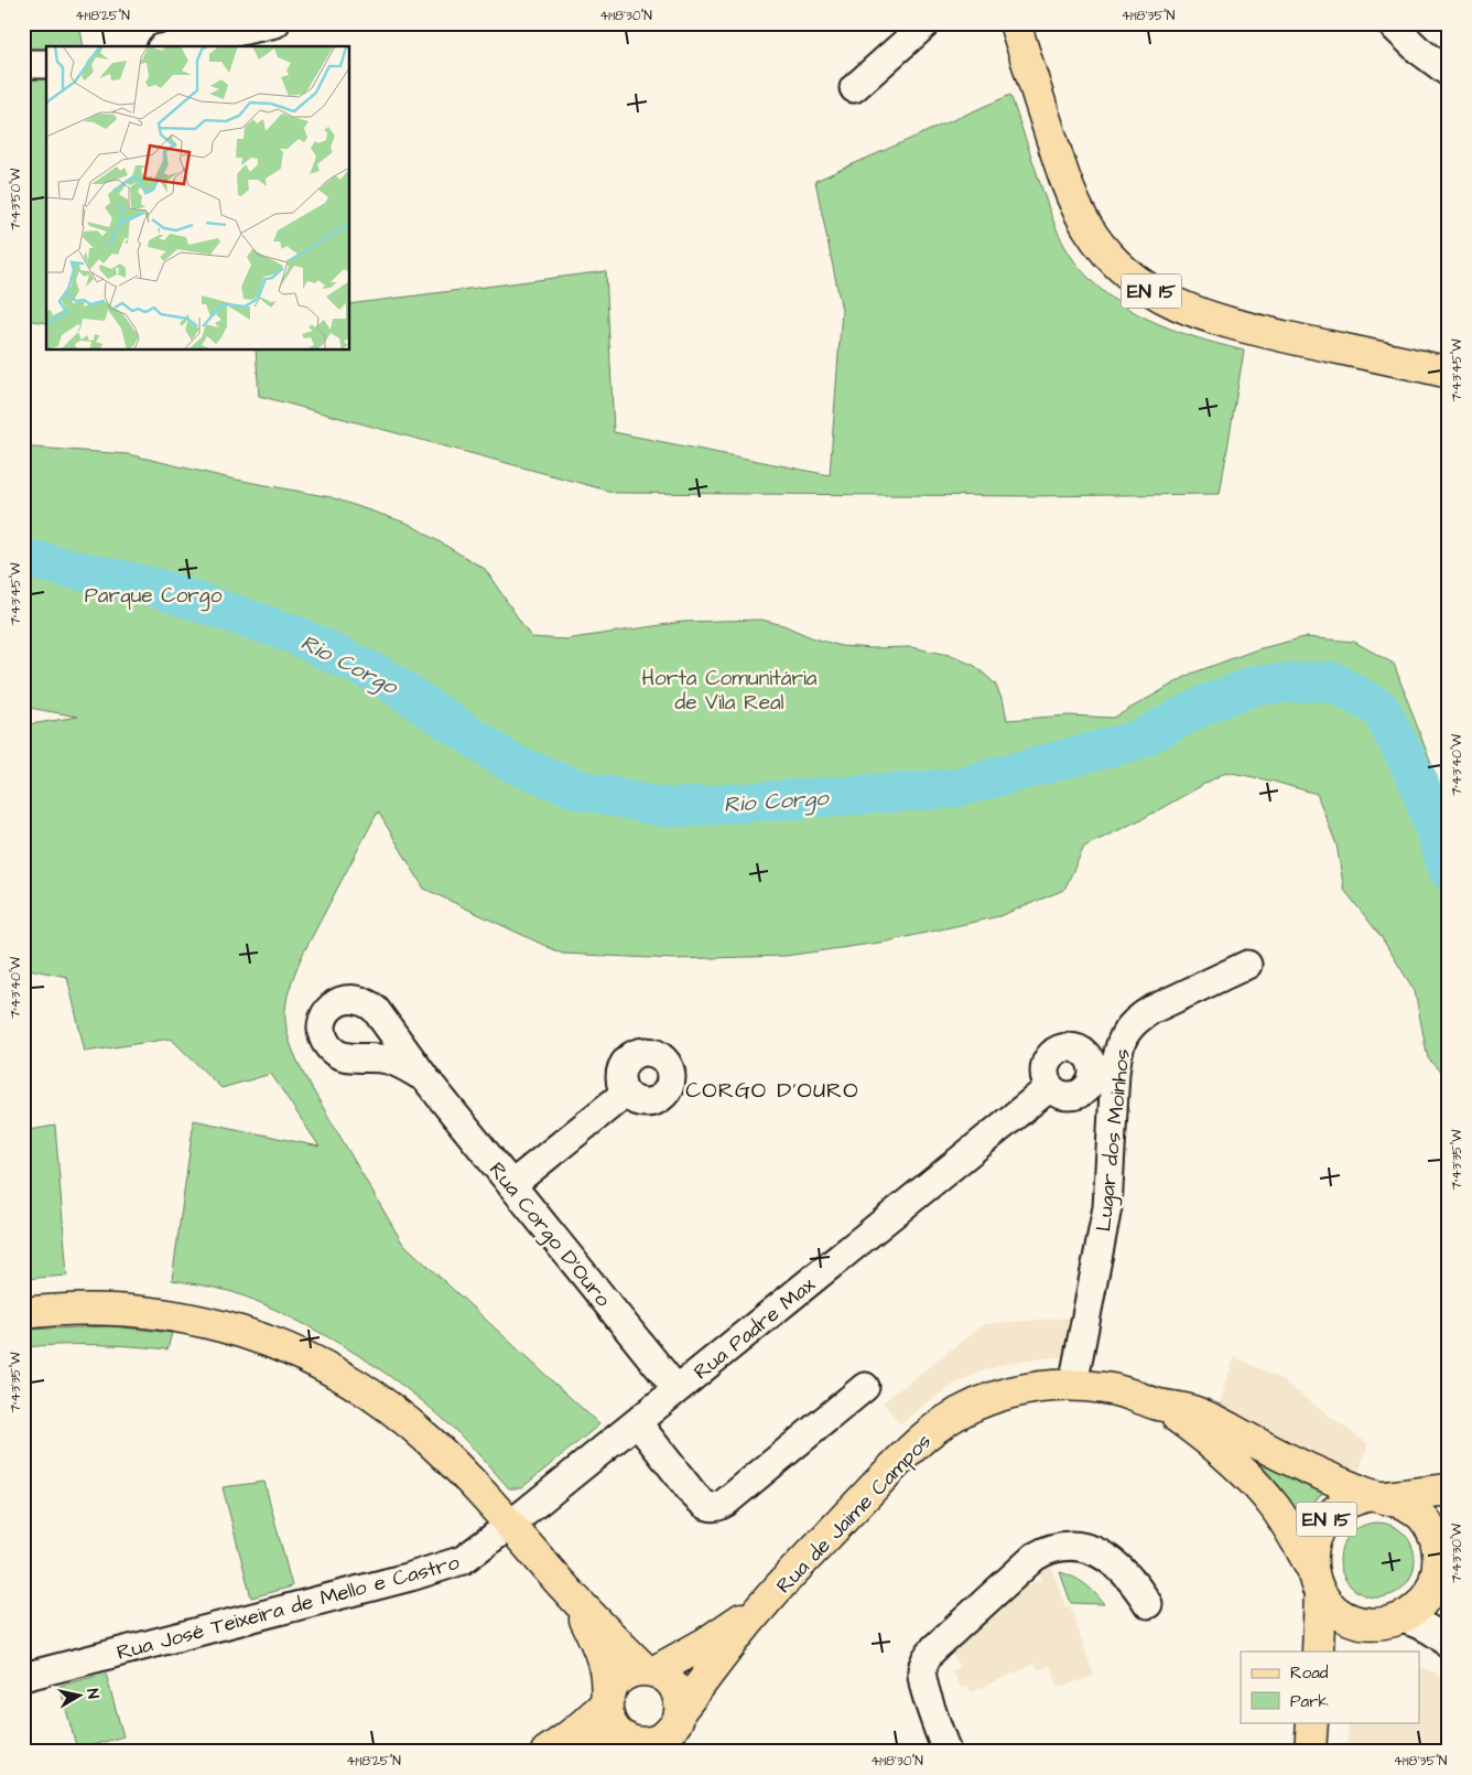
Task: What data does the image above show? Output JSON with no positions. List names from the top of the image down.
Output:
{
  "streets": {
    "main road": ["EN 15", "Rua de Jaime Campos"],
    "street": [
      "Lugar dos Moinhos",
      "Rua Corgo D'Ouro",
      "Rua Padre Max",
      "Rua José Teixeira de Mello e Castro"
    ]
  },
  "crossings": [
    ["Lugar dos Moinhos", "Rua de Jaime Campos"],
    ["Rua Corgo D'Ouro", "Rua Padre Max"],
    ["Rua Padre Max", "Rua José Teixeira de Mello e Castro"]
  ],
  "districts": ["CORGO D'OURO"],
  "water": ["Rio Corgo"],
  "parks": ["Parque Corgo", "Horta Comunitária de Vila Real"],
  "legend": ["Road", "Park"],
  "north": "right",
  "coordinates": [
    "41°18'25\"N",
    "41°18'30\"N",
    "41°18'35\"N",
    "7°43'50\"W",
    "7°43'45\"W",
    "7°43'40\"W",
    "7°43'35\"W",
    "7°43'30\"W"
  ]
}
